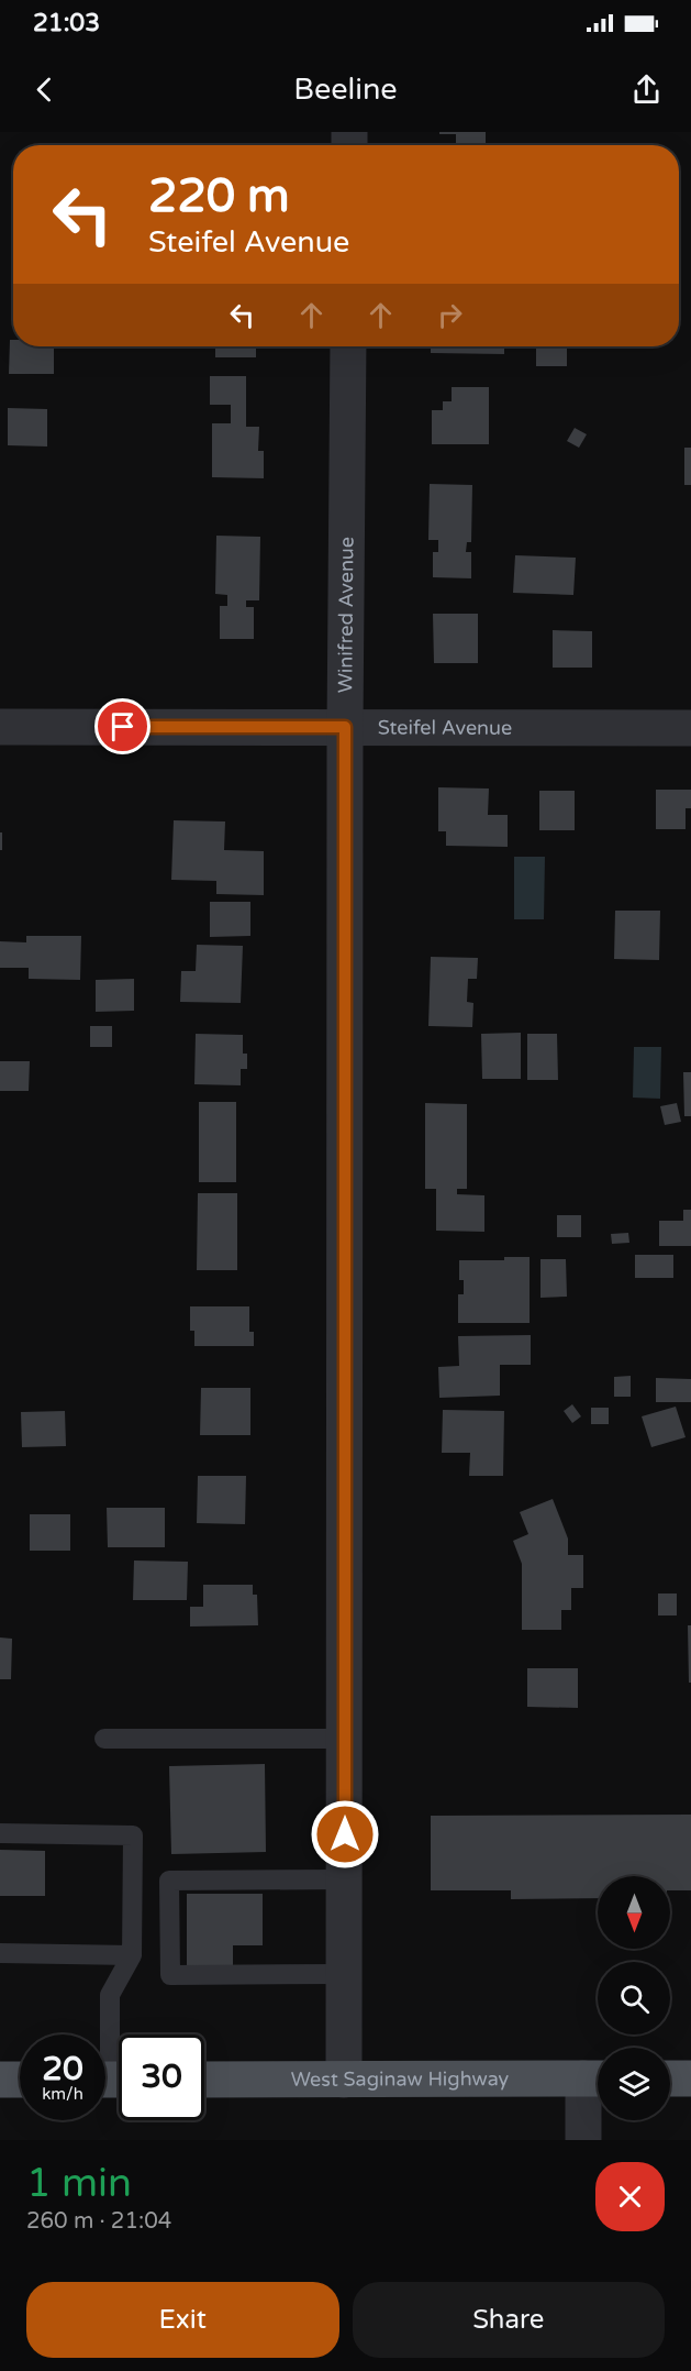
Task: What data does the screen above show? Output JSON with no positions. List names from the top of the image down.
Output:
{
  "streets": {
    "main road": ["West Saginaw Highway"],
    "street": ["Winifred Avenue", "Steifel Avenue"]
  },
  "crossings": [
    ["Winifred Avenue", "Steifel Avenue"],
    ["Winifred Avenue", "West Saginaw Highway"]
  ],
  "north": "bottom",
  "page": {
    "status": "21:03",
    "header": "Beeline",
    "turn": ["220 m", "Steifel Avenue"],
    "speed": "20 km/h",
    "limit": "30",
    "heading": ["1 min", "260 m · 21:04"],
    "buttons": ["Exit", "Share"]
  }
}
